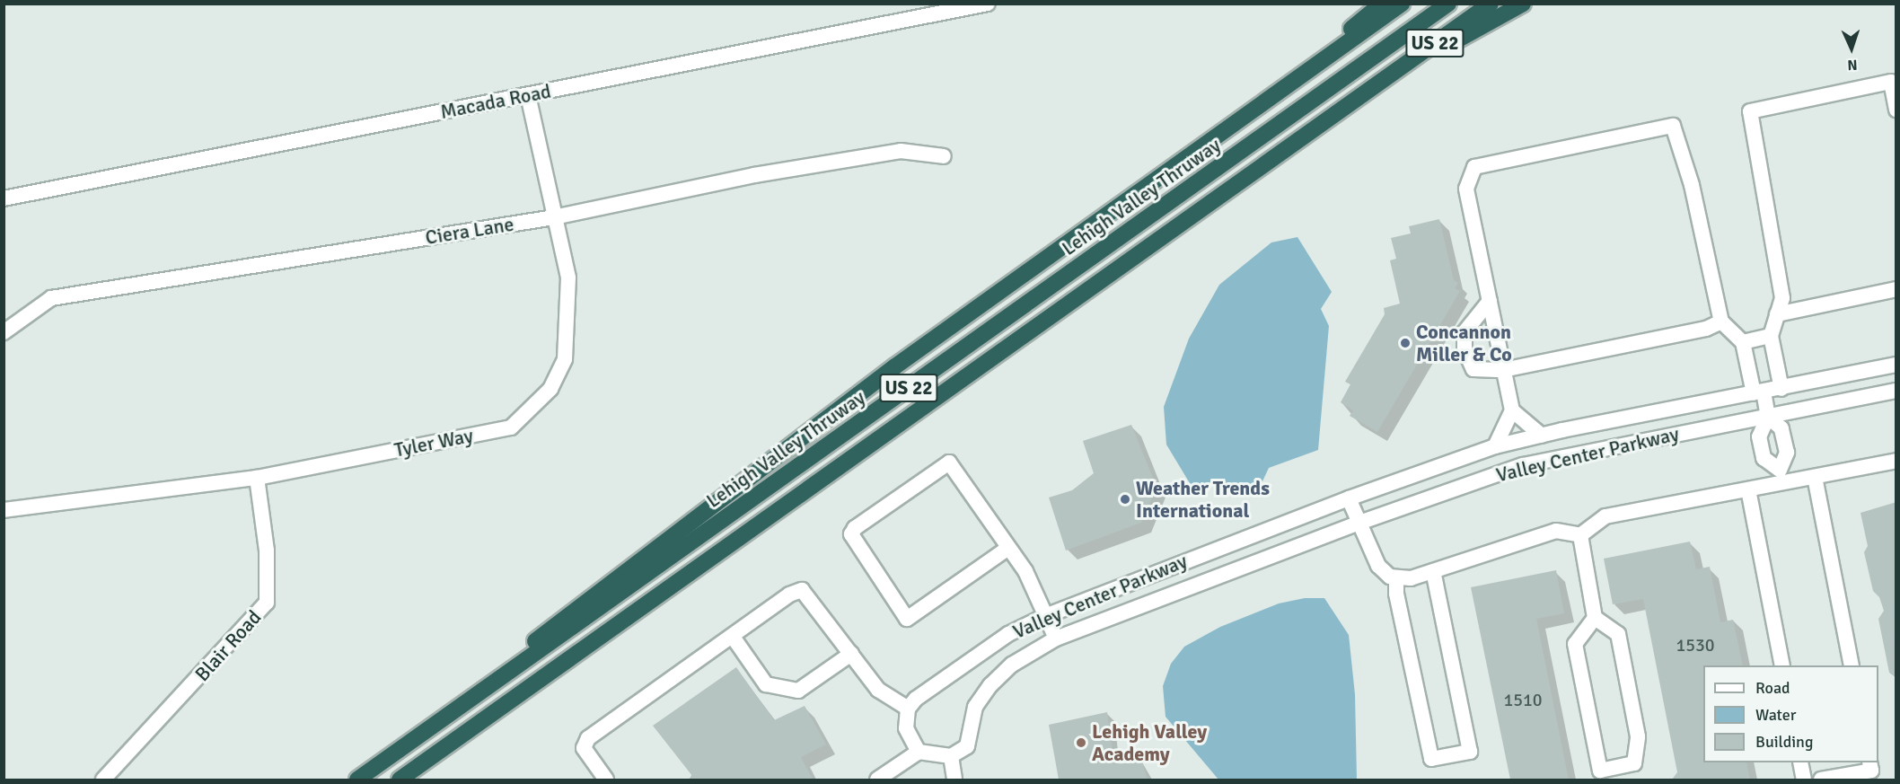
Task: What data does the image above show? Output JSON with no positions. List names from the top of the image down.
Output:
{
  "streets": {
    "highway": ["US 22", "Lehigh Valley Thruway"],
    "street": [
      "Macada Road",
      "Ciera Lane",
      "Tyler Way",
      "Valley Center Parkway",
      "Blair Road"
    ]
  },
  "crossings": [
    ["Macada Road", "Tyler Way"],
    ["Ciera Lane", "Tyler Way"],
    ["Tyler Way", "Blair Road"]
  ],
  "places": ["Concannon Miller & Co", "Weather Trends International", "Lehigh Valley Academy"],
  "house_numbers": ["1530", "1510"],
  "legend": ["Road", "Water", "Building"],
  "north": "bottom"
}
